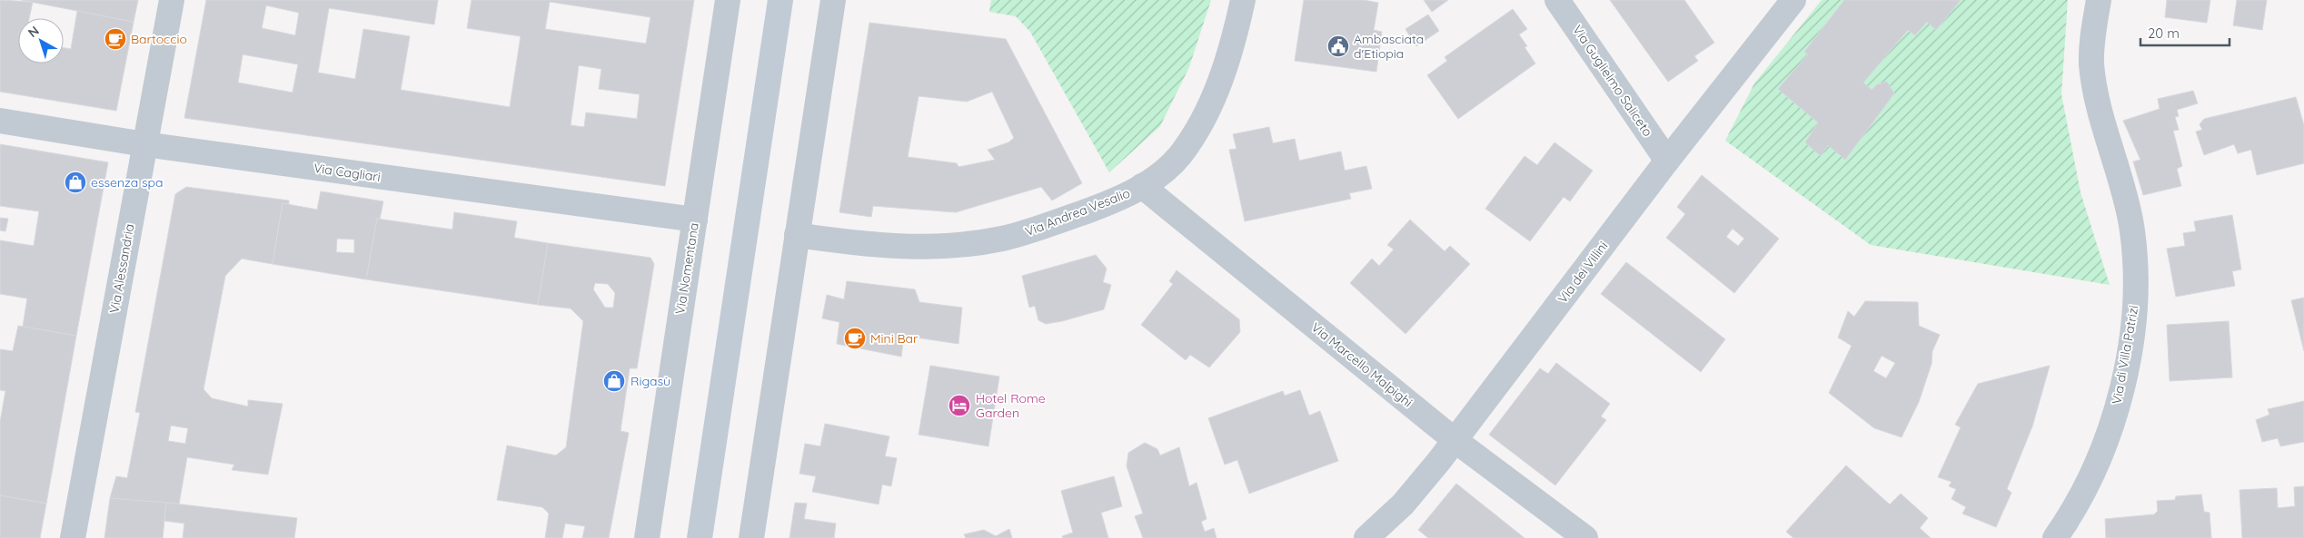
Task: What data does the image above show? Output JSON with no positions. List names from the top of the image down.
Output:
{
  "streets": {
    "street": [
      "Via Guglielmo Saliceto",
      "Via Cagliari",
      "Via Andrea Vesalio",
      "Via Alessandria",
      "Via Nomentana",
      "Via dei Villini",
      "Via di Villa Patrizi",
      "Via Marcello Malpighi"
    ]
  },
  "crossings": [
    ["Via Guglielmo Saliceto", "Via dei Villini"],
    ["Via Cagliari", "Via Alessandria"],
    ["Via Cagliari", "Via Nomentana"],
    ["Via Andrea Vesalio", "Via Marcello Malpighi"],
    ["Via dei Villini", "Via Marcello Malpighi"]
  ],
  "places": {
    "cafe": ["Bartoccio", "Mini Bar"],
    "public building": ["Ambasciata d'Etiopia"],
    "shop": ["essenza spa", "Rigasù"],
    "hotel": ["Hotel Rome Garden"]
  },
  "scale_bar": "20 m",
  "north": "top left"
}
